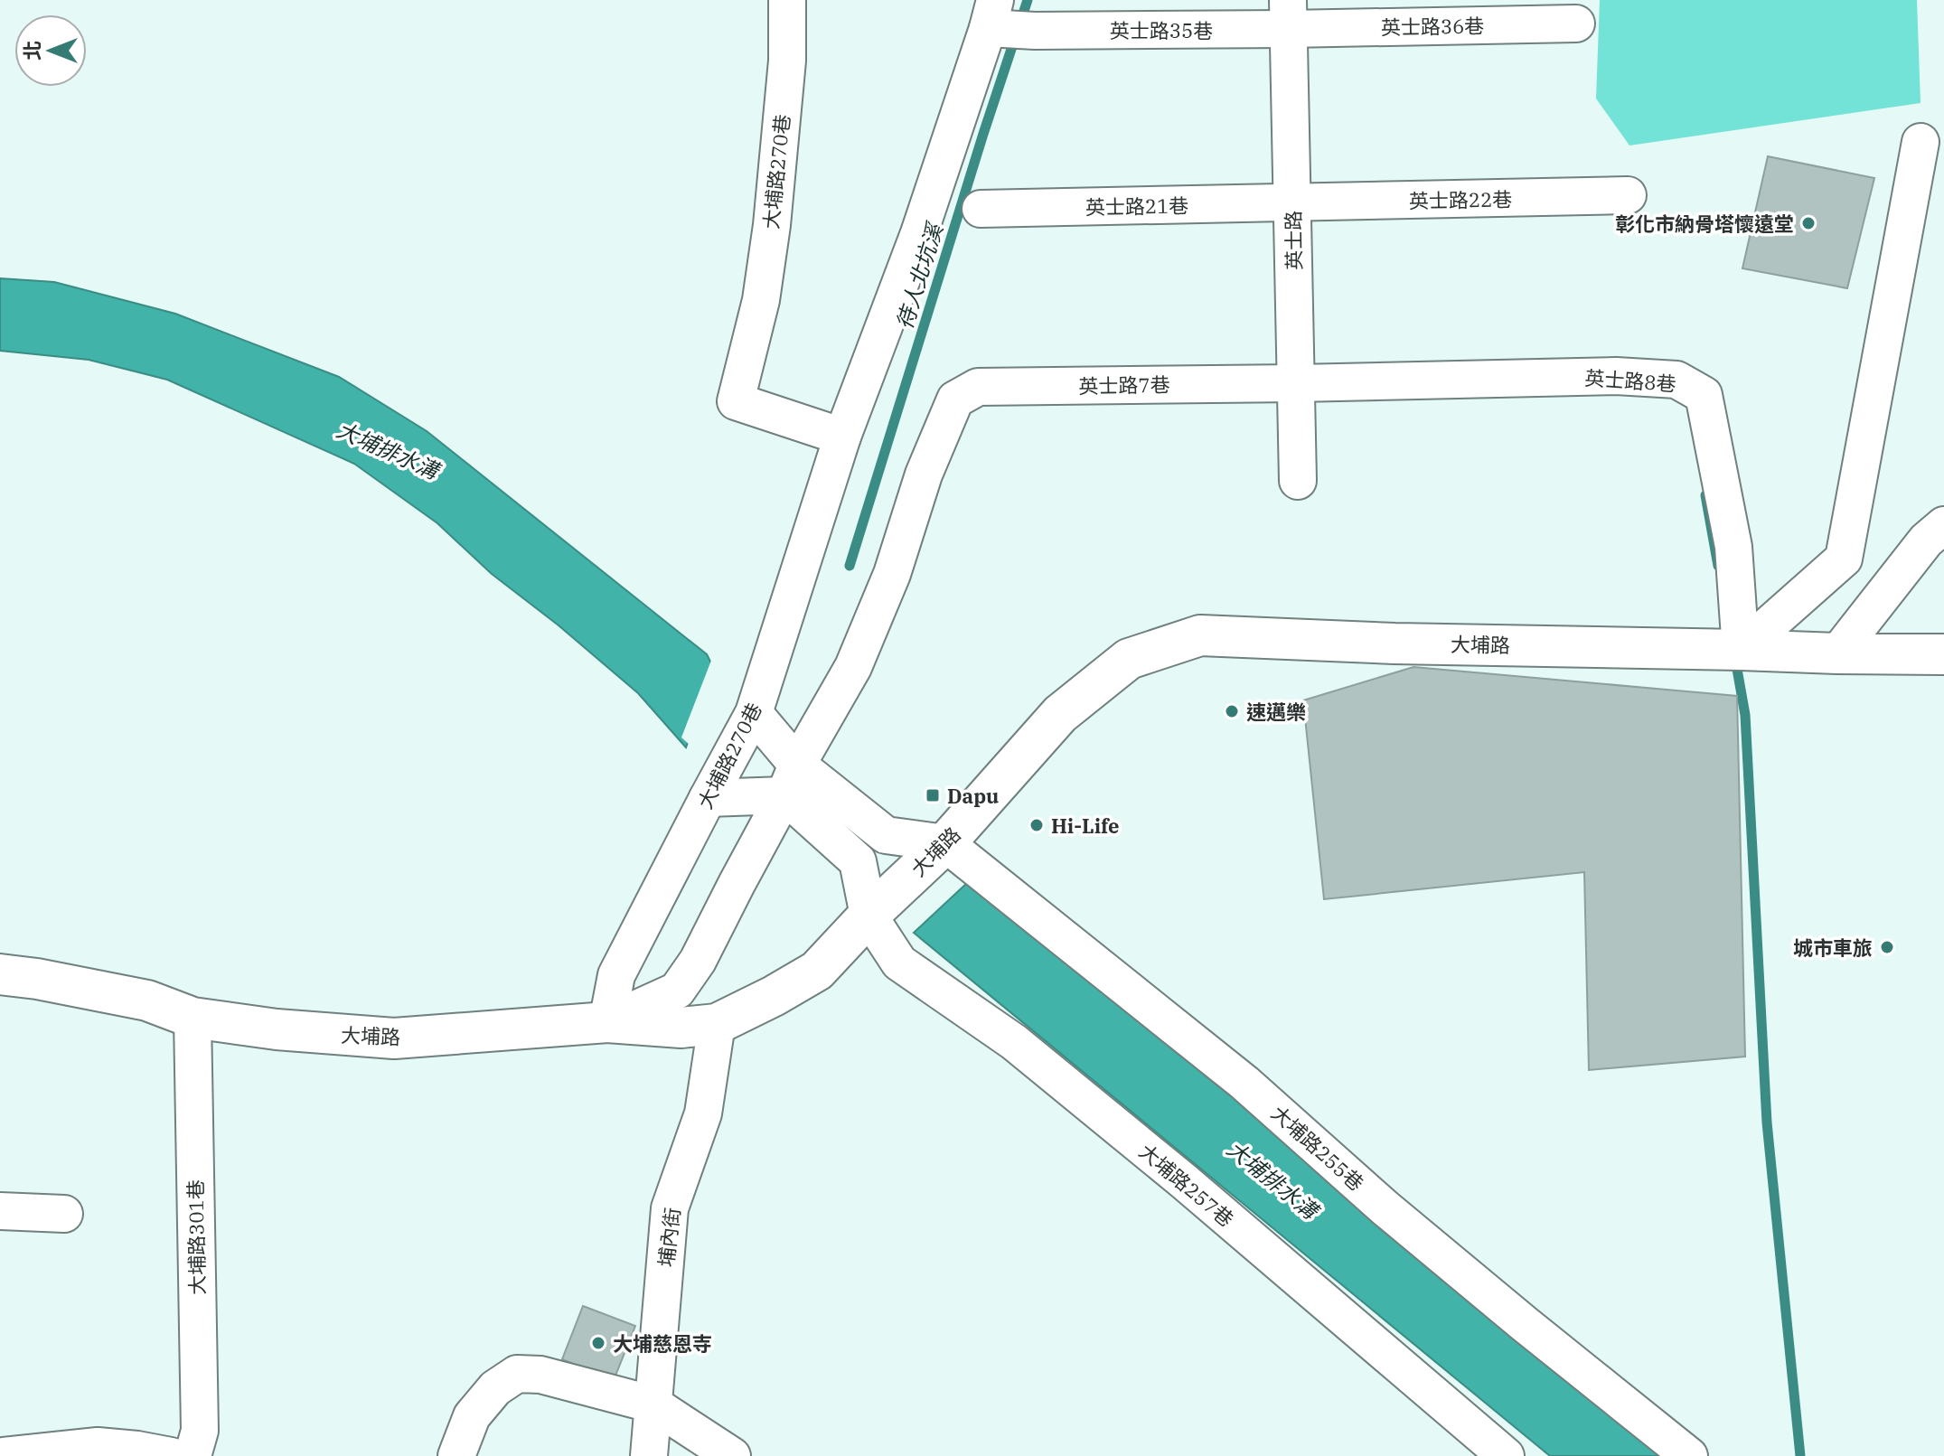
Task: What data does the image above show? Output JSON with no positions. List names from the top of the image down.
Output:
{
  "streets": {
    "main road": ["大埔路"],
    "street": [
      "英士路36巷",
      "英士路35巷",
      "大埔路270巷",
      "英士路22巷",
      "英士路21巷",
      "英士路",
      "英士路8巷",
      "英士路7巷",
      "大埔路255巷",
      "大埔路257巷",
      "大埔路301巷",
      "埔內街"
    ]
  },
  "crossings": [
    ["英士路36巷", "英士路35巷"],
    ["英士路36巷", "英士路"],
    ["英士路35巷", "大埔路270巷"],
    ["英士路35巷", "英士路"],
    ["大埔路270巷", "大埔路"],
    ["英士路22巷", "英士路21巷"],
    ["英士路22巷", "英士路"],
    ["英士路21巷", "英士路"],
    ["英士路", "英士路8巷"],
    ["英士路", "英士路7巷"],
    ["英士路8巷", "英士路7巷"],
    ["英士路8巷", "大埔路"],
    ["大埔路", "大埔路255巷"],
    ["大埔路", "大埔路257巷"],
    ["大埔路", "大埔路301巷"],
    ["大埔路", "埔內街"]
  ],
  "water": ["待人北坑溪", "大埔排水溝"],
  "places": {
    "other": [
      "彰化市納骨塔懷遠堂",
      "速邁樂",
      "Hi-Life",
      "城市車旅",
      "大埔慈恩寺"
    ],
    "transit": ["Dapu"]
  },
  "north": "left"
}
